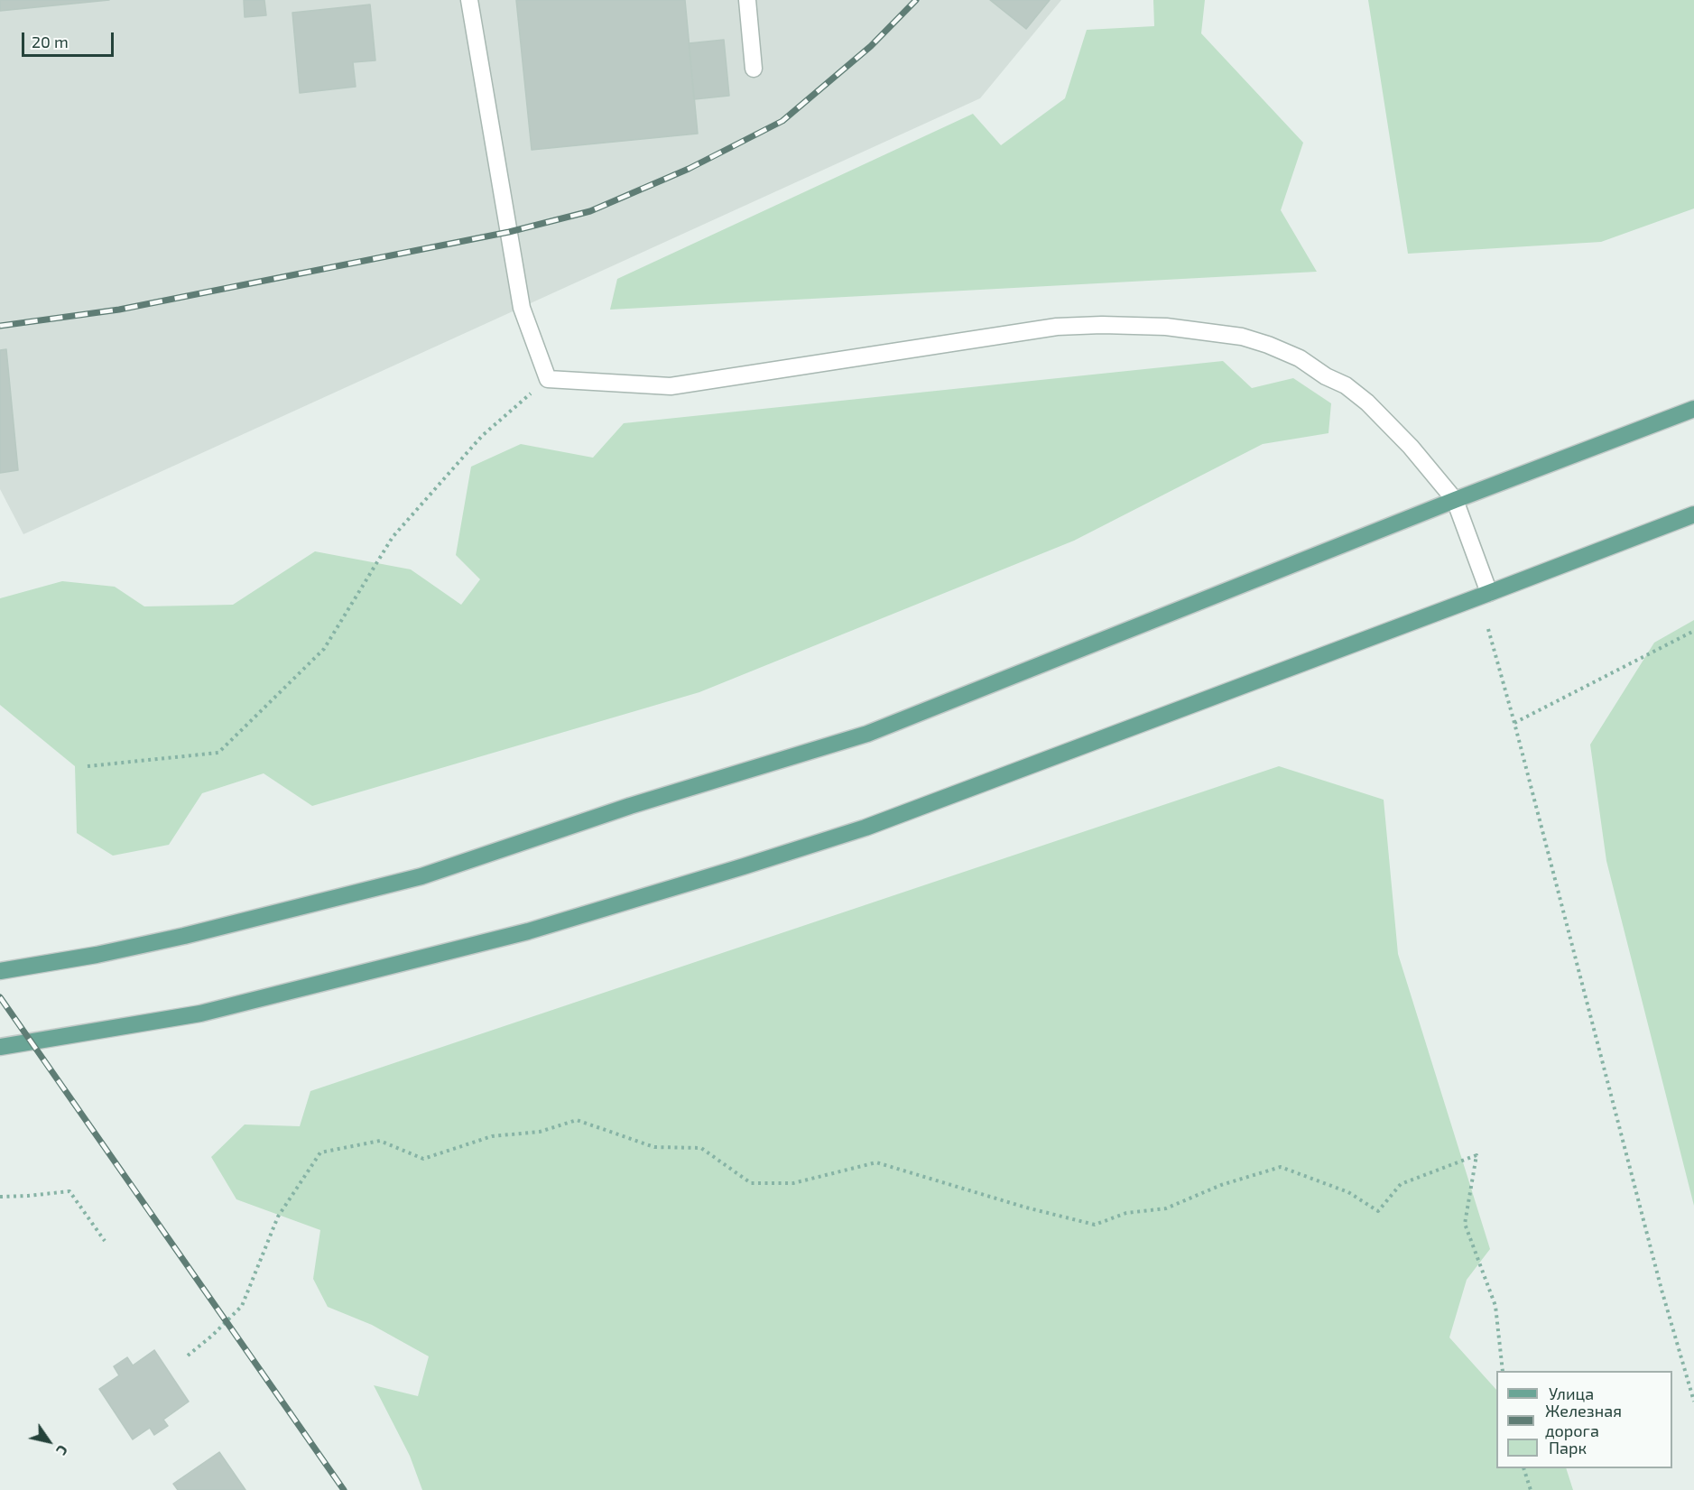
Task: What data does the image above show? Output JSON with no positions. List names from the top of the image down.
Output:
{
  "legend": ["Улица", "Железная дорога", "Парк"],
  "scale_bar": "20 m",
  "north": "bottom right"
}
